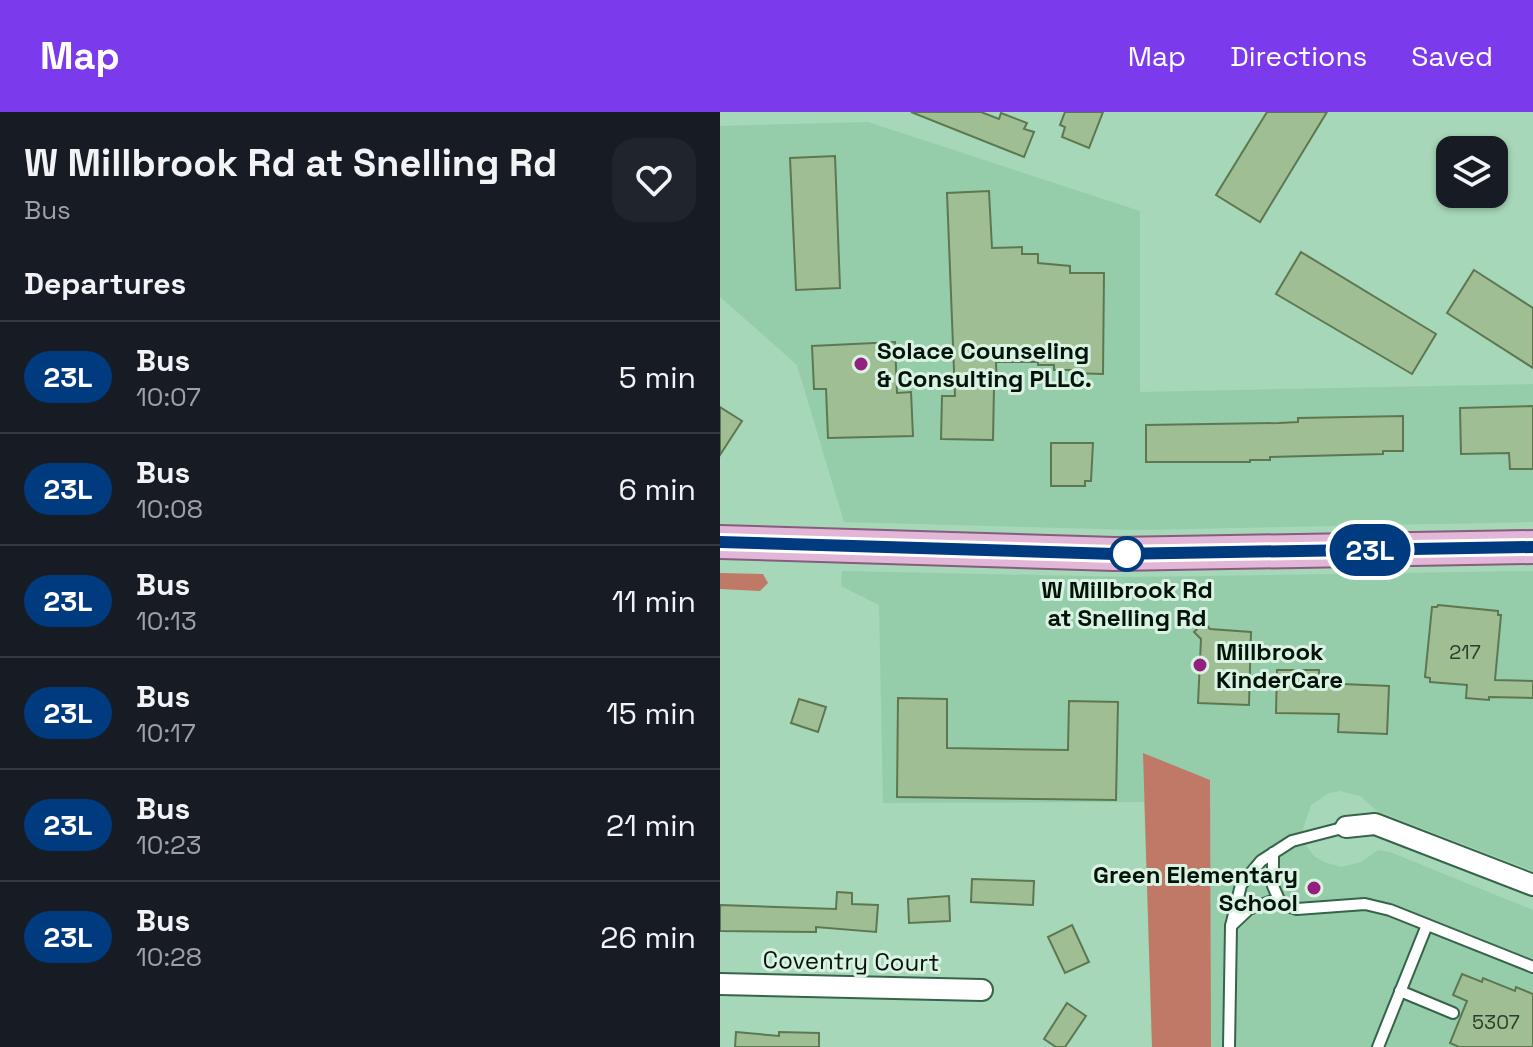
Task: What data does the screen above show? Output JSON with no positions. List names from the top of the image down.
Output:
{
  "streets": {
    "street": ["Coventry Court"]
  },
  "places": [
    "Solace Counseling & Consulting PLLC.",
    "W Millbrook Rd at Snelling Rd",
    "Millbrook KinderCare",
    "Green Elementary School"
  ],
  "lines": ["bus line 23L"],
  "house_numbers": ["217", "5307"],
  "page": {
    "header": "Map",
    "nav": ["Map", "Directions", "Saved"],
    "heading": [
      ["W Millbrook Rd at Snelling Rd", "Bus"],
      "Departures"
    ],
    "on_map": "23L",
    "list": [
      {
        "mark": "23L",
        "name": "Bus",
        "note": "10:07",
        "value": "5 min"
      },
      {
        "mark": "23L",
        "name": "Bus",
        "note": "10:08",
        "value": "6 min"
      },
      {
        "mark": "23L",
        "name": "Bus",
        "note": "10:13",
        "value": "11 min"
      },
      {
        "mark": "23L",
        "name": "Bus",
        "note": "10:17",
        "value": "15 min"
      },
      {
        "mark": "23L",
        "name": "Bus",
        "note": "10:23",
        "value": "21 min"
      },
      {
        "mark": "23L",
        "name": "Bus",
        "note": "10:28",
        "value": "26 min"
      }
    ]
  }
}
